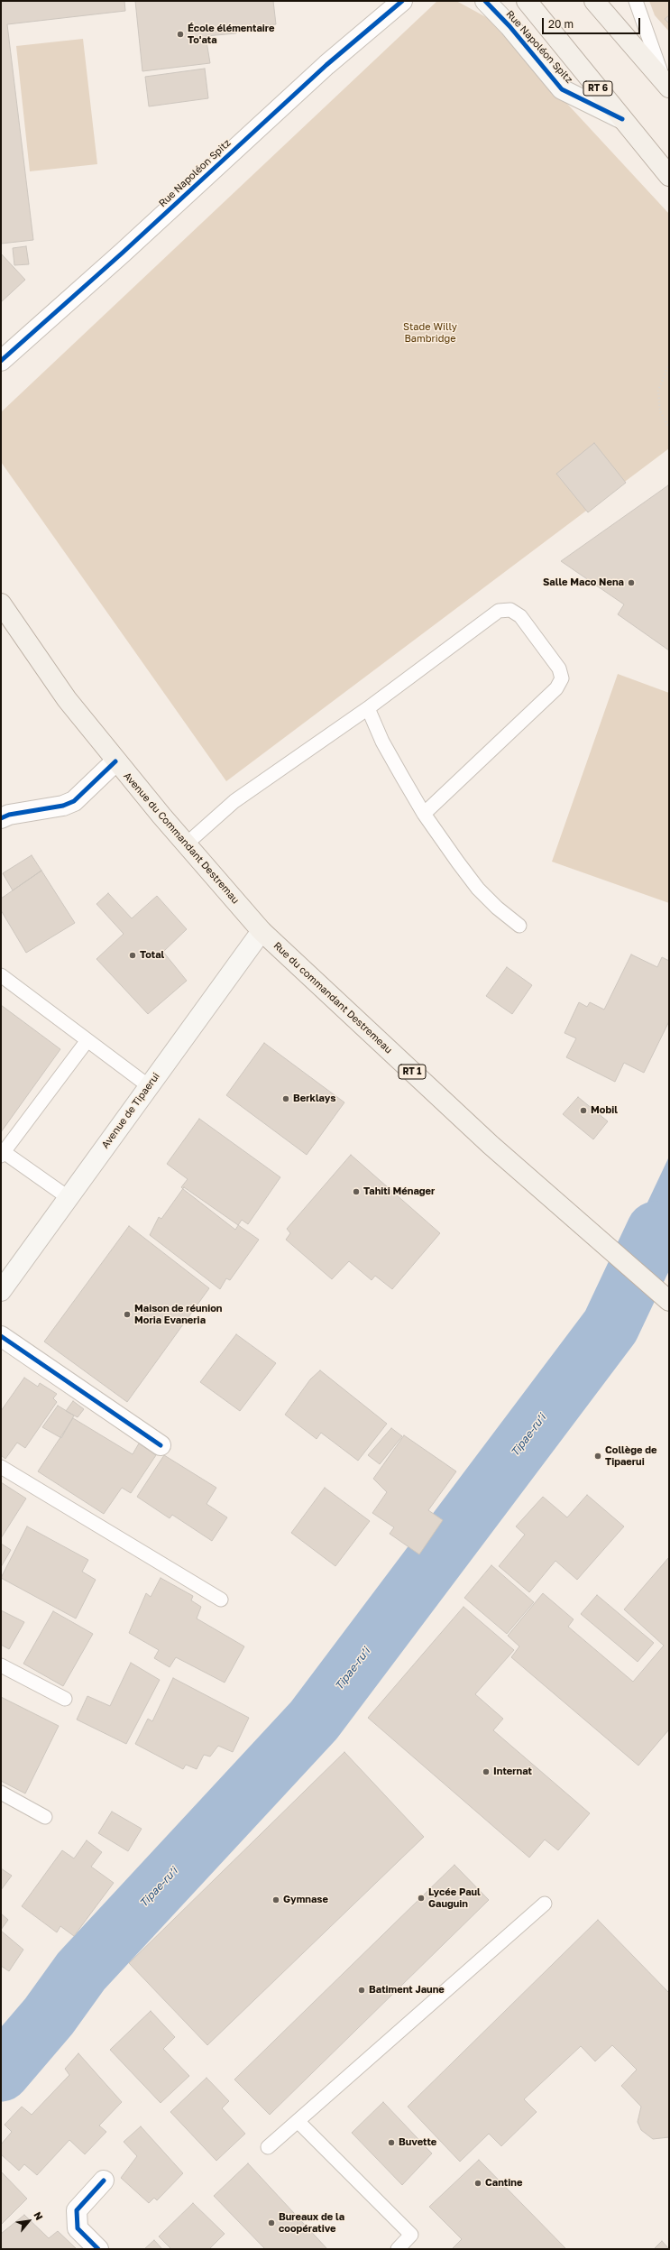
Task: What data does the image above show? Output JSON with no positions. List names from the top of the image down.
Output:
{
  "streets": {
    "main road": [
      "Rue Napoléon Spitz",
      "RT 6",
      "Avenue du Commandant Destremau",
      "Rue du commandant Destremeau",
      "RT 1",
      "Avenue de Tipaerui"
    ]
  },
  "crossings": [
    ["Rue Napoléon Spitz", "RT 6"],
    ["Avenue du Commandant Destremau", "Rue du commandant Destremeau"],
    ["Avenue du Commandant Destremau", "Avenue de Tipaerui"],
    ["Rue du commandant Destremeau", "Avenue de Tipaerui"]
  ],
  "water": ["Tipae-ru’i"],
  "parks": ["Stade Willy Bambridge"],
  "places": [
    "École élémentaire To'ata",
    "Salle Maco Nena",
    "Total",
    "Berklays",
    "Mobil",
    "Tahiti Ménager",
    "Maison de réunion Moria Evaneria",
    "Collège de Tipaerui",
    "Internat",
    "Lycée Paul Gauguin",
    "Gymnase",
    "Batiment Jaune",
    "Buvette",
    "Cantine",
    "Bureaux de la coopérative"
  ],
  "scale_bar": "20 m",
  "north": "top right"
}
